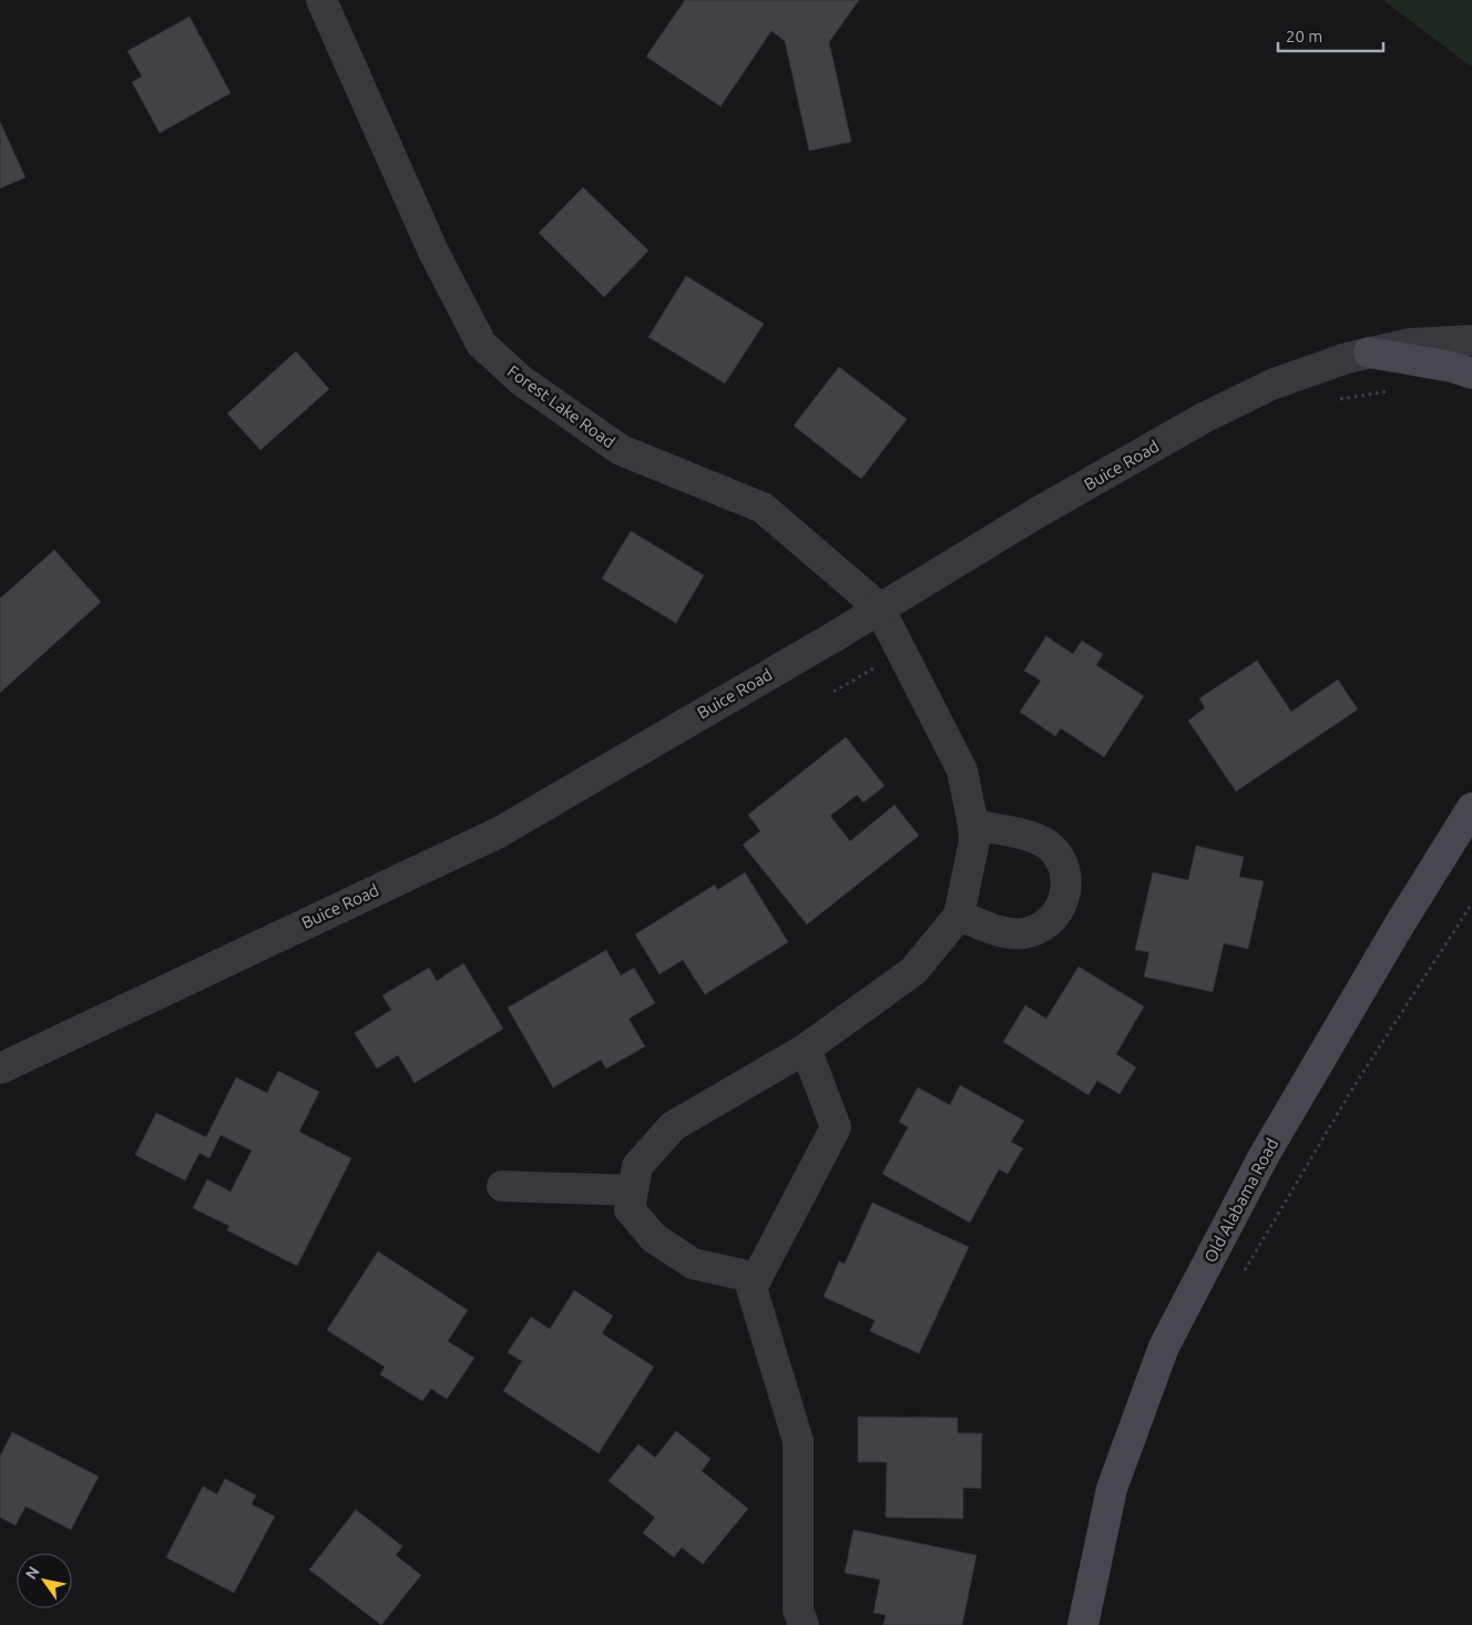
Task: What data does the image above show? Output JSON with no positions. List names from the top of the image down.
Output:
{
  "streets": {
    "main road": ["Old Alabama Road"],
    "street": ["Forest Lake Road", "Buice Road"]
  },
  "crossings": [
    ["Forest Lake Road", "Buice Road"]
  ],
  "scale_bar": "20 m",
  "north": "top left"
}
